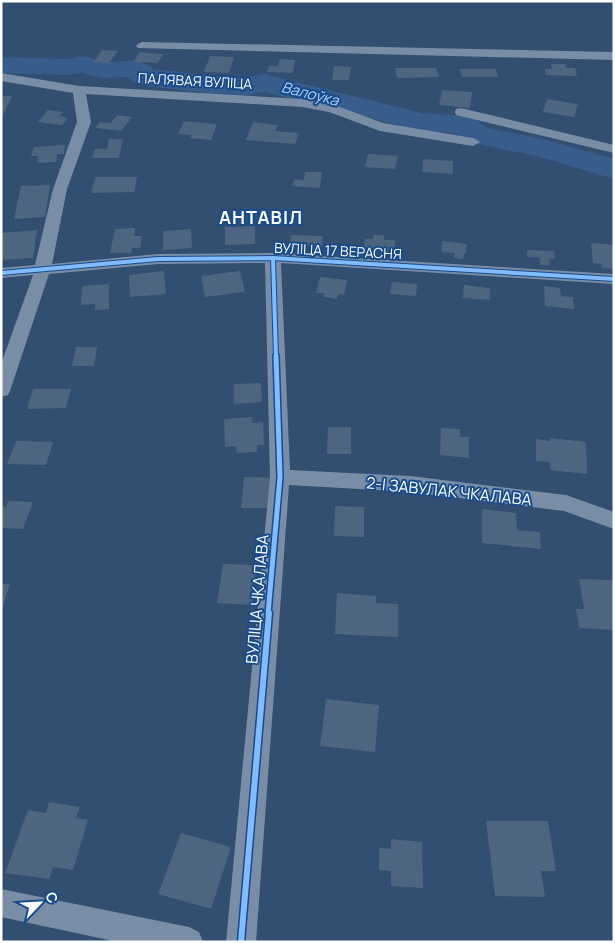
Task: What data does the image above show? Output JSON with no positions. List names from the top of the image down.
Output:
{
  "streets": {
    "street": [
      "ПАЛЯВАЯ ВУЛІЦА",
      "ВУЛІЦА 17 ВЕРАСНЯ",
      "2-І ЗАВУЛАК ЧКАЛАВА",
      "ВУЛІЦА ЧКАЛАВА"
    ]
  },
  "crossings": [
    ["ВУЛІЦА 17 ВЕРАСНЯ", "ВУЛІЦА ЧКАЛАВА"],
    ["2-І ЗАВУЛАК ЧКАЛАВА", "ВУЛІЦА ЧКАЛАВА"]
  ],
  "districts": ["АНТАВІЛ"],
  "water": ["Валоўка"],
  "north": "top right"
}
